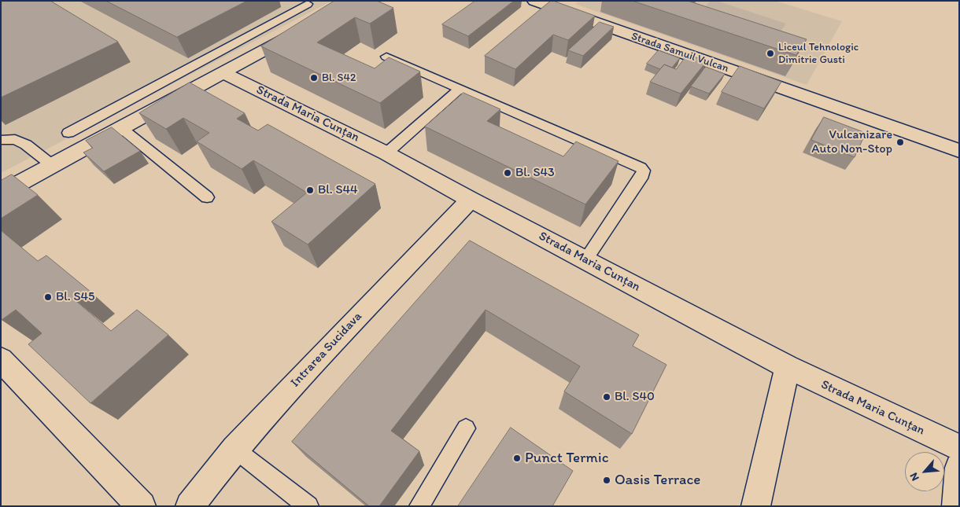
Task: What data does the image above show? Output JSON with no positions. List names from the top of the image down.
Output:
{
  "streets": {
    "street": ["Strada Samuil Vulcan", "Strada Maria Cunțan", "Intrarea Sucidava"]
  },
  "crossings": [
    ["Strada Maria Cunțan", "Intrarea Sucidava"]
  ],
  "places": [
    "Liceul Tehnologic Dimitrie Gusti",
    "Bl. S42",
    "Vulcanizare Auto Non-Stop",
    "Bl. S43",
    "Bl. S44",
    "Bl. S45",
    "Bl. S40",
    "Punct Termic",
    "Oasis Terrace"
  ],
  "north": "bottom left"
}
